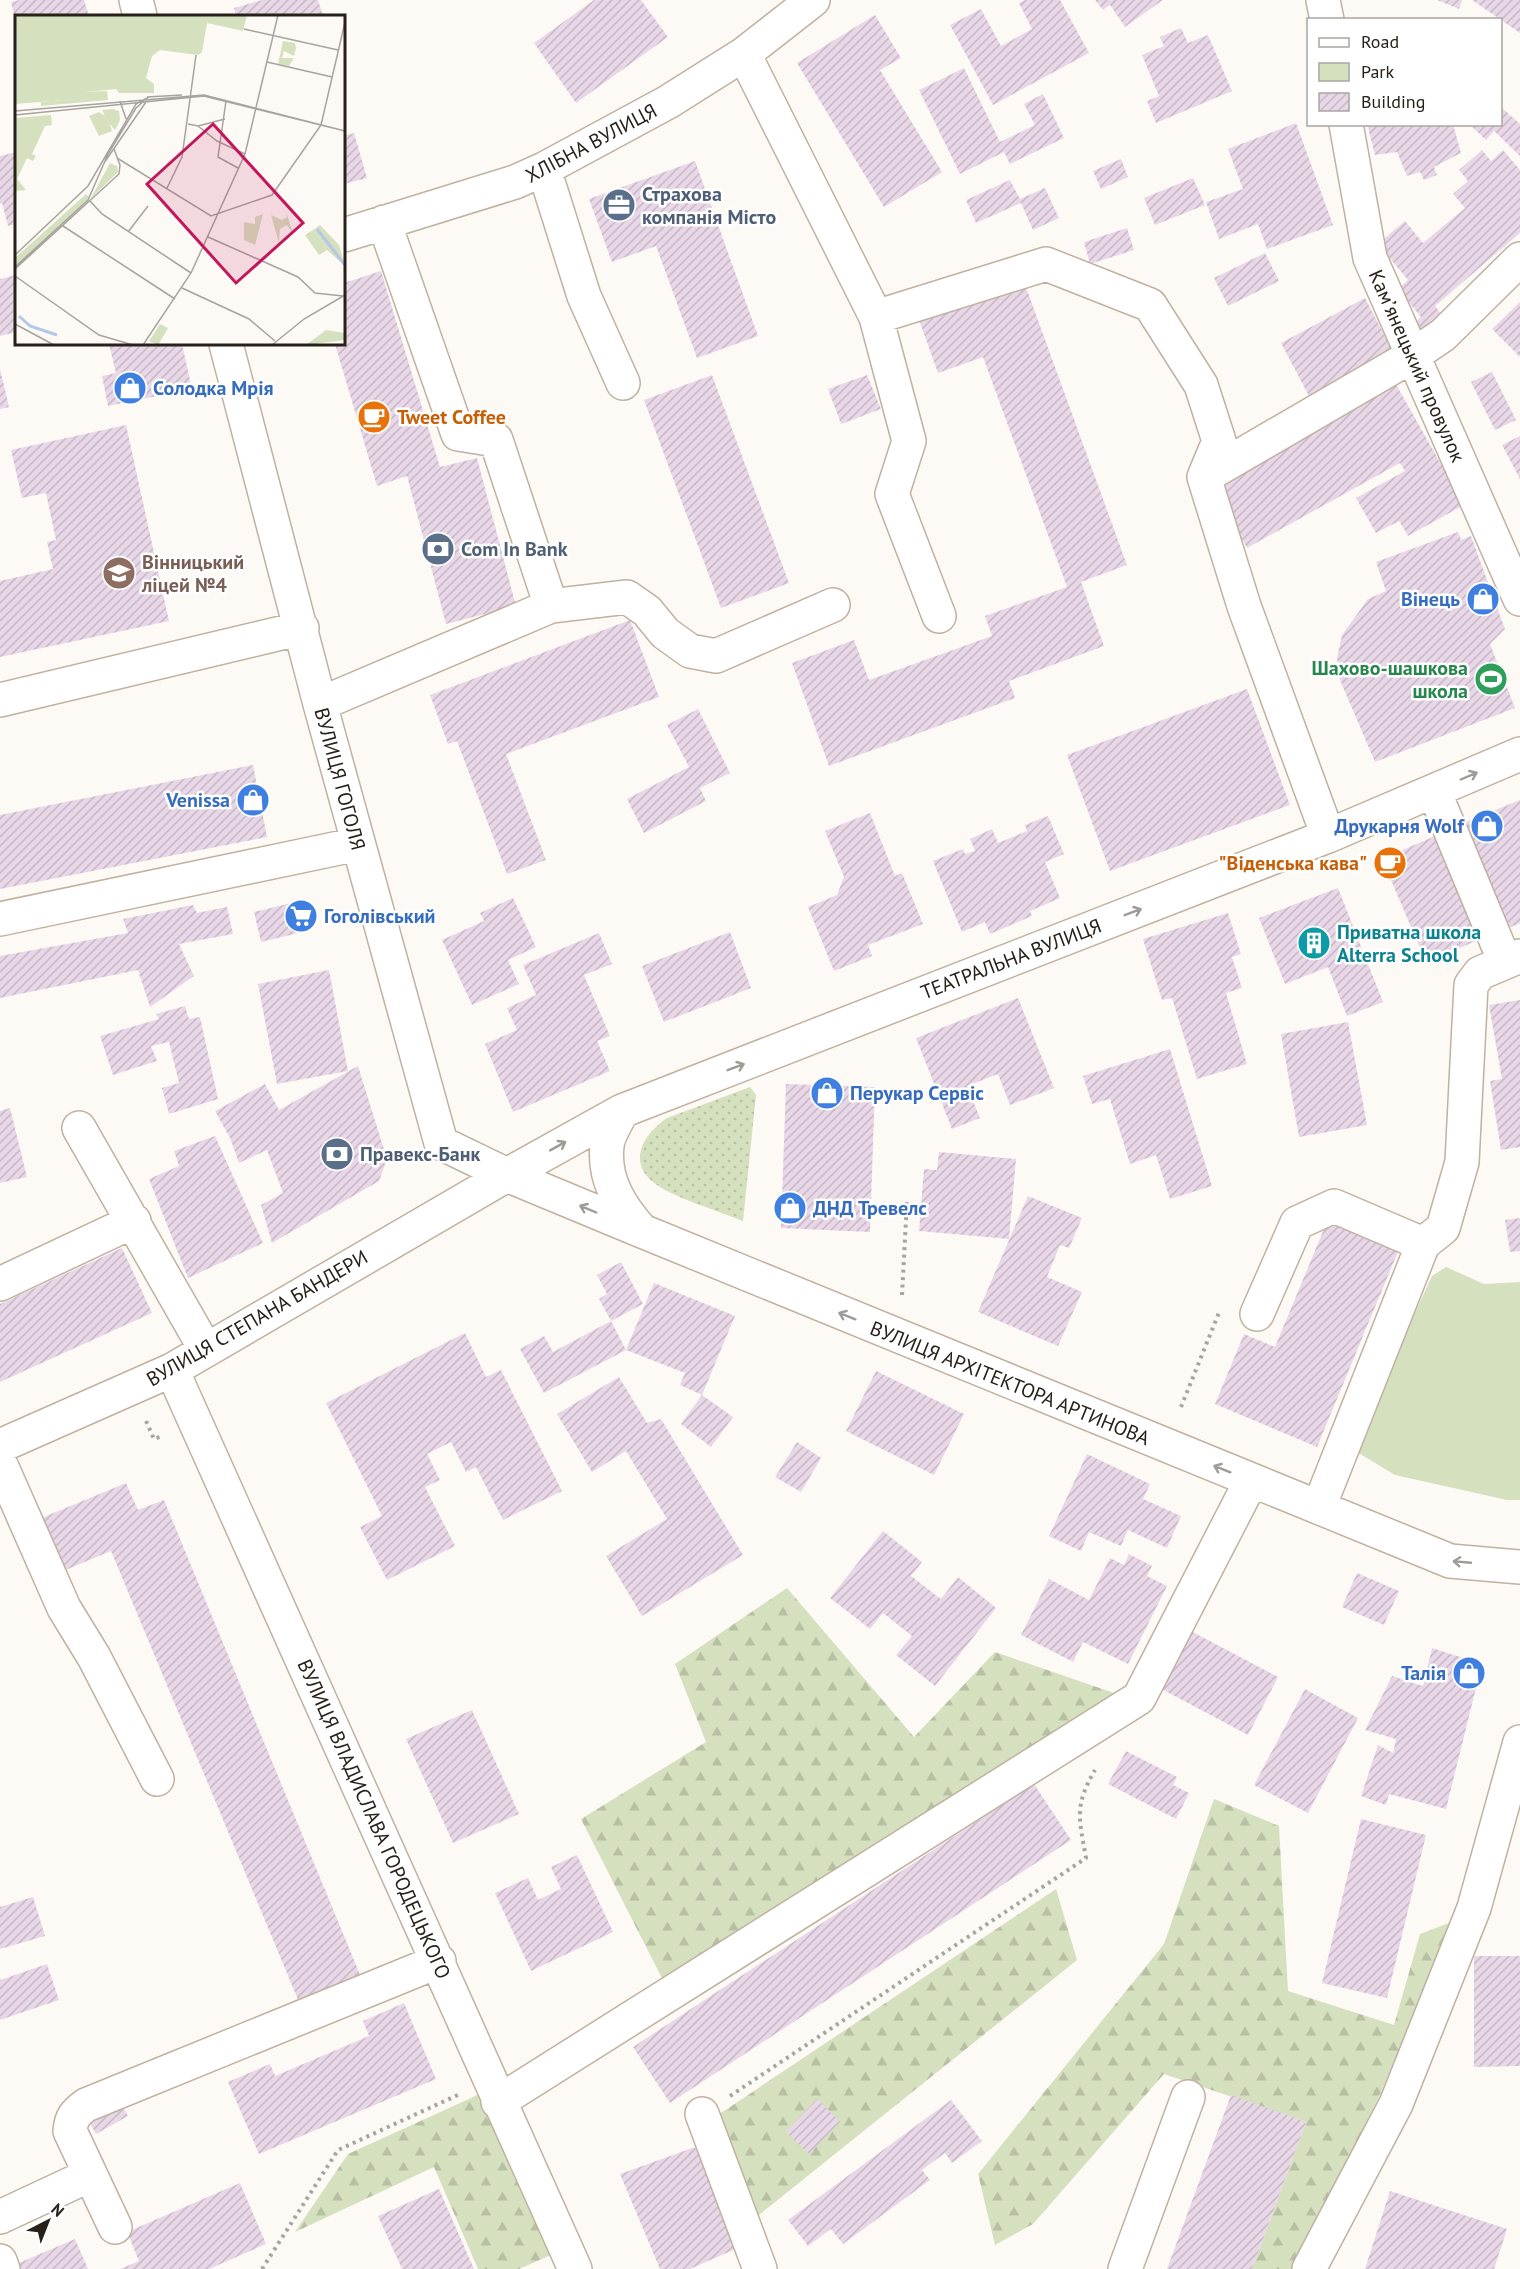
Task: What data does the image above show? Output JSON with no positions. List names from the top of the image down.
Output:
{
  "streets": {
    "street": [
      "ХЛІБНА ВУЛИЦЯ",
      "Камʼянецький провулок",
      "ВУЛИЦЯ ГОГОЛЯ",
      "ТЕАТРАЛЬНА ВУЛИЦЯ",
      "ВУЛИЦЯ СТЕПАНА БАНДЕРИ",
      "ВУЛИЦЯ АРХІТЕКТОРА АРТИНОВА",
      "ВУЛИЦЯ ВЛАДИСЛАВА ГОРОДЕЦЬКОГО"
    ]
  },
  "crossings": [
    ["ВУЛИЦЯ ГОГОЛЯ", "ТЕАТРАЛЬНА ВУЛИЦЯ"],
    ["ВУЛИЦЯ ГОГОЛЯ", "ВУЛИЦЯ СТЕПАНА БАНДЕРИ"],
    ["ВУЛИЦЯ ГОГОЛЯ", "ВУЛИЦЯ АРХІТЕКТОРА АРТИНОВА"],
    ["ТЕАТРАЛЬНА ВУЛИЦЯ", "ВУЛИЦЯ СТЕПАНА БАНДЕРИ"],
    ["ТЕАТРАЛЬНА ВУЛИЦЯ", "ВУЛИЦЯ АРХІТЕКТОРА АРТИНОВА"],
    ["ВУЛИЦЯ СТЕПАНА БАНДЕРИ", "ВУЛИЦЯ АРХІТЕКТОРА АРТИНОВА"],
    ["ВУЛИЦЯ СТЕПАНА БАНДЕРИ", "ВУЛИЦЯ ВЛАДИСЛАВА ГОРОДЕЦЬКОГО"]
  ],
  "one_way": ["ТЕАТРАЛЬНА ВУЛИЦЯ", "ВУЛИЦЯ АРХІТЕКТОРА АРТИНОВА"],
  "places": {
    "office": ["Страхова компанія Місто"],
    "shop": [
      "Солодка Мрія",
      "Вінець",
      "Venissa",
      "Друкарня Wolf",
      "Перукар Сервіс",
      "ДНД Тревелс",
      "Талія"
    ],
    "cafe": ["Tweet Coffee", "\"Віденська кава\""],
    "bank": ["Com In Bank", "Правекс-Банк"],
    "school or university": ["Вінницький ліцей №4"],
    "sports": ["Шахово-шашкова школа"],
    "supermarket": ["Гоголівський"],
    "building": ["Приватна школа Alterra School"]
  },
  "legend": ["Road", "Park", "Building"],
  "north": "top right"
}
